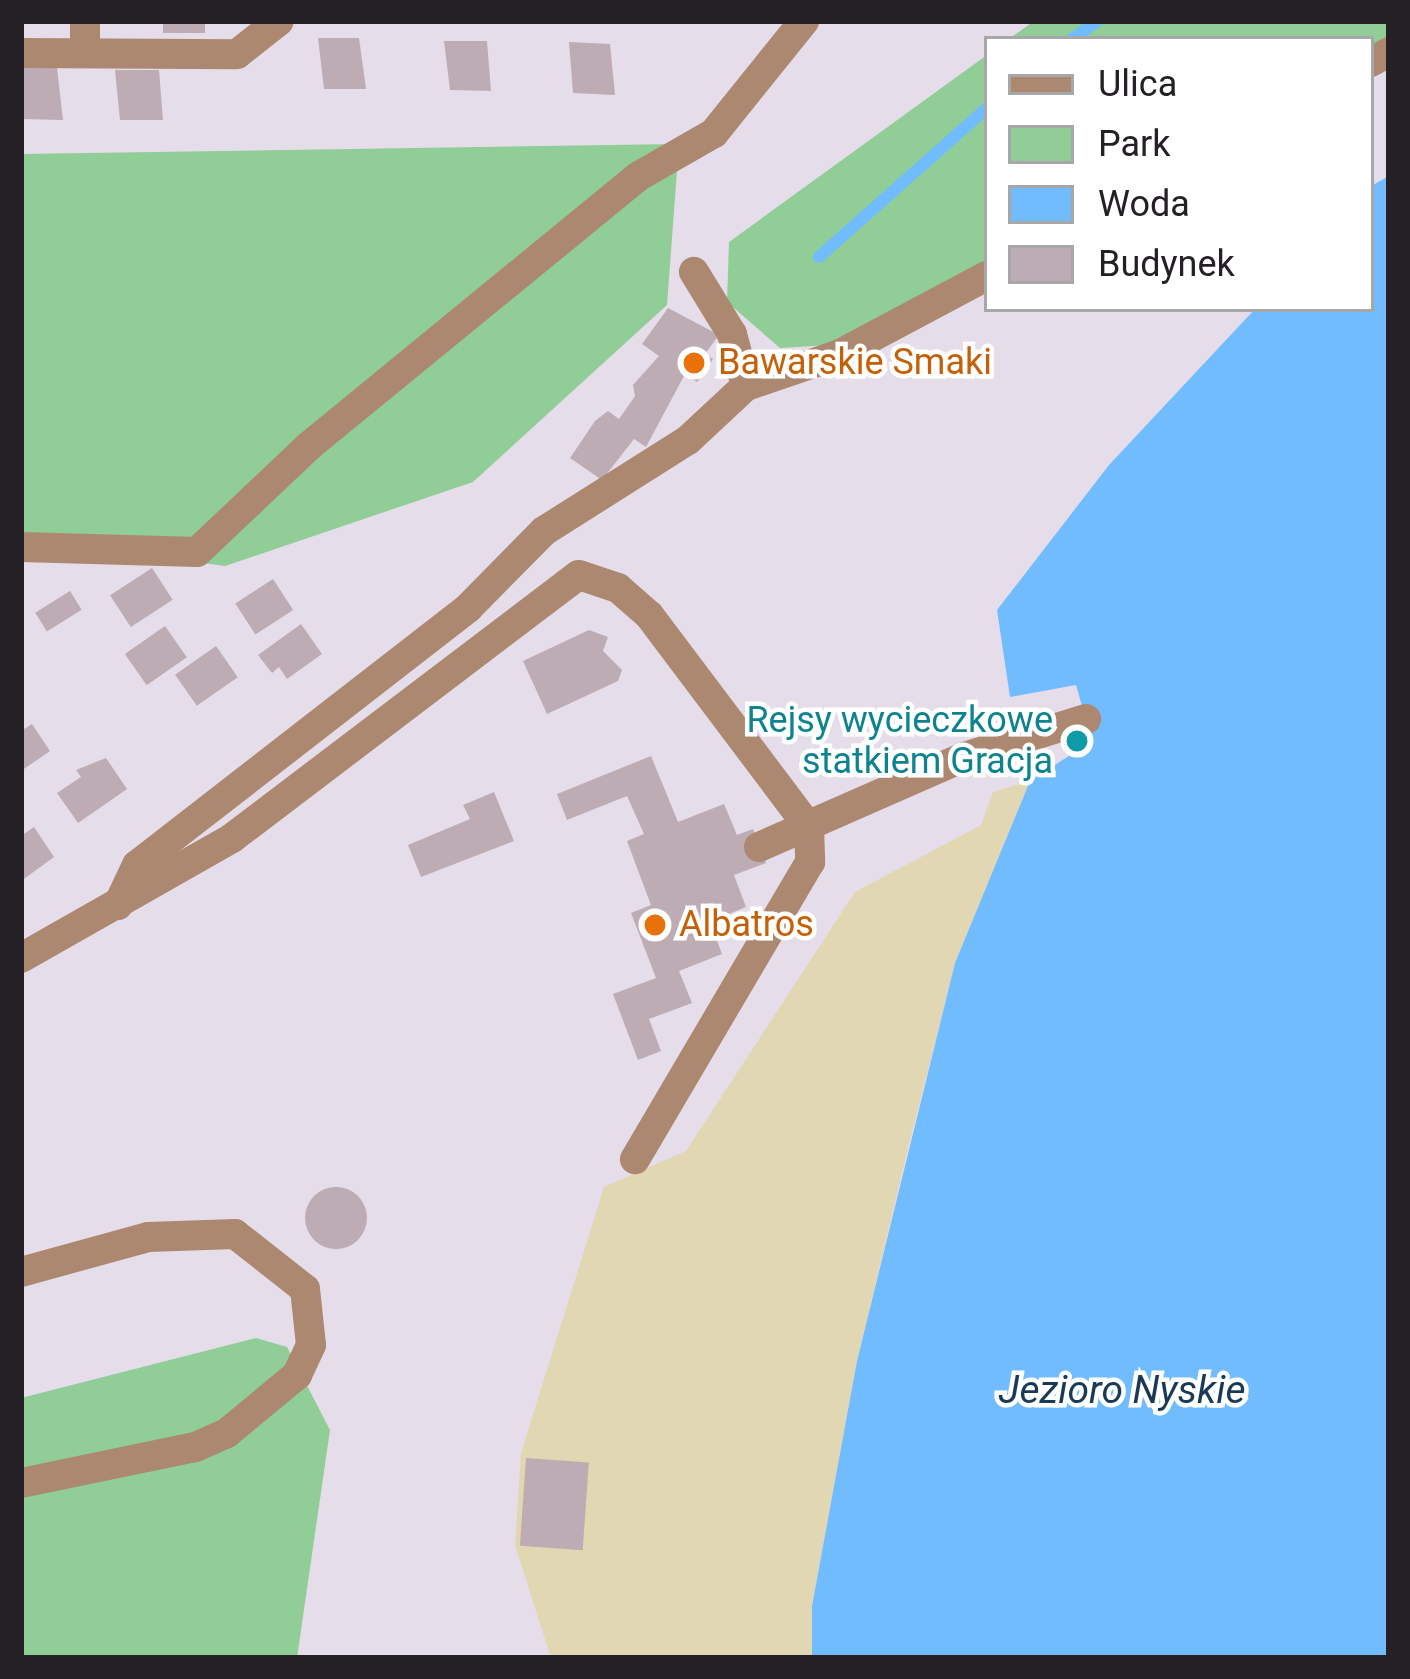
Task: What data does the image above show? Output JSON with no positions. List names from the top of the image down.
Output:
{
  "water": ["Jezioro Nyskie"],
  "places": ["Bawarskie Smaki", "Rejsy wycieczkowe statkiem Gracja", "Albatros"],
  "legend": [
    "Ulica",
    "Park",
    "Woda",
    "Budynek"
  ]
}
